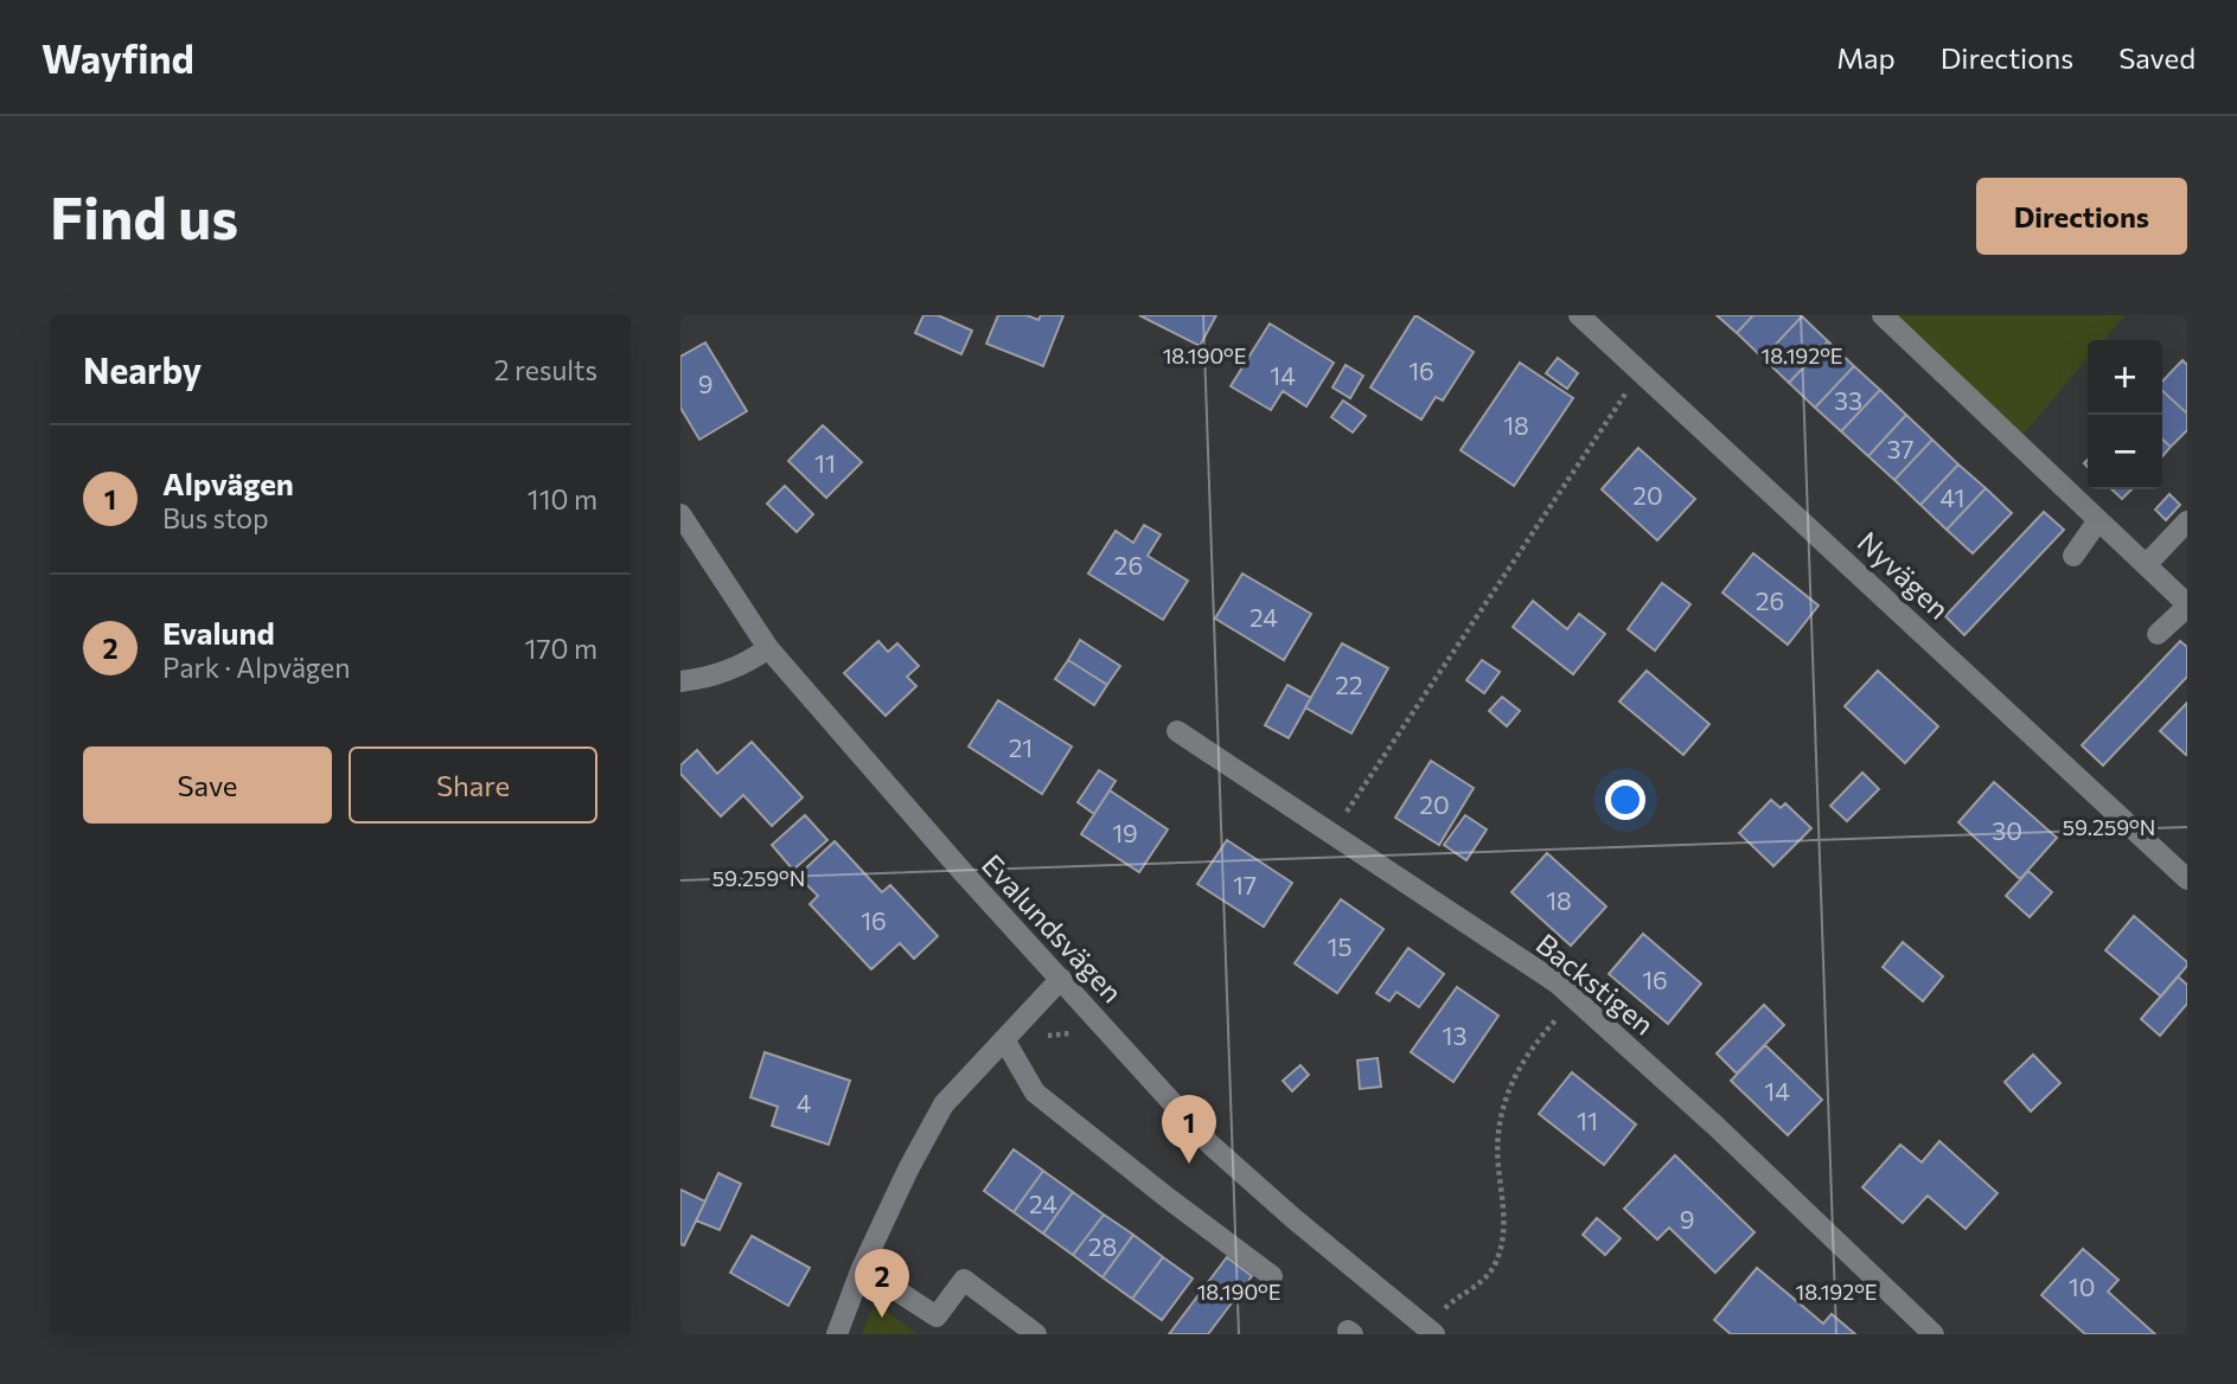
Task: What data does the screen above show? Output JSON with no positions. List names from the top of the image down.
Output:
{
  "streets": {
    "street": ["Nyvägen", "Evalundsvägen", "Backstigen"]
  },
  "house_numbers": [
    "16",
    "14",
    "9",
    "33",
    "18",
    "37",
    "11",
    "20",
    "41",
    "26",
    "26",
    "24",
    "22",
    "21",
    "20",
    "30",
    "19",
    "17",
    "18",
    "16",
    "15",
    "16",
    "13",
    "14",
    "4",
    "11",
    "24",
    "9",
    "28",
    "10"
  ],
  "page": {
    "header": "Wayfind",
    "nav": ["Map", "Directions", "Saved"],
    "buttons": [
      "Directions",
      ["Save", "Share"]
    ],
    "title": "Find us",
    "heading": ["Nearby", "2 results"],
    "map_buttons": ["+", "−"],
    "list": [
      {
        "mark": "1",
        "name": "Alpvägen",
        "note": "Bus stop",
        "value": "110 m"
      },
      {
        "mark": "2",
        "name": "Evalund",
        "note": "Park · Alpvägen",
        "value": "170 m"
      }
    ],
    "pins": ["1", "2"]
  },
  "coordinates": ["18.190°E", "18.192°E", "59.259°N"]
}
